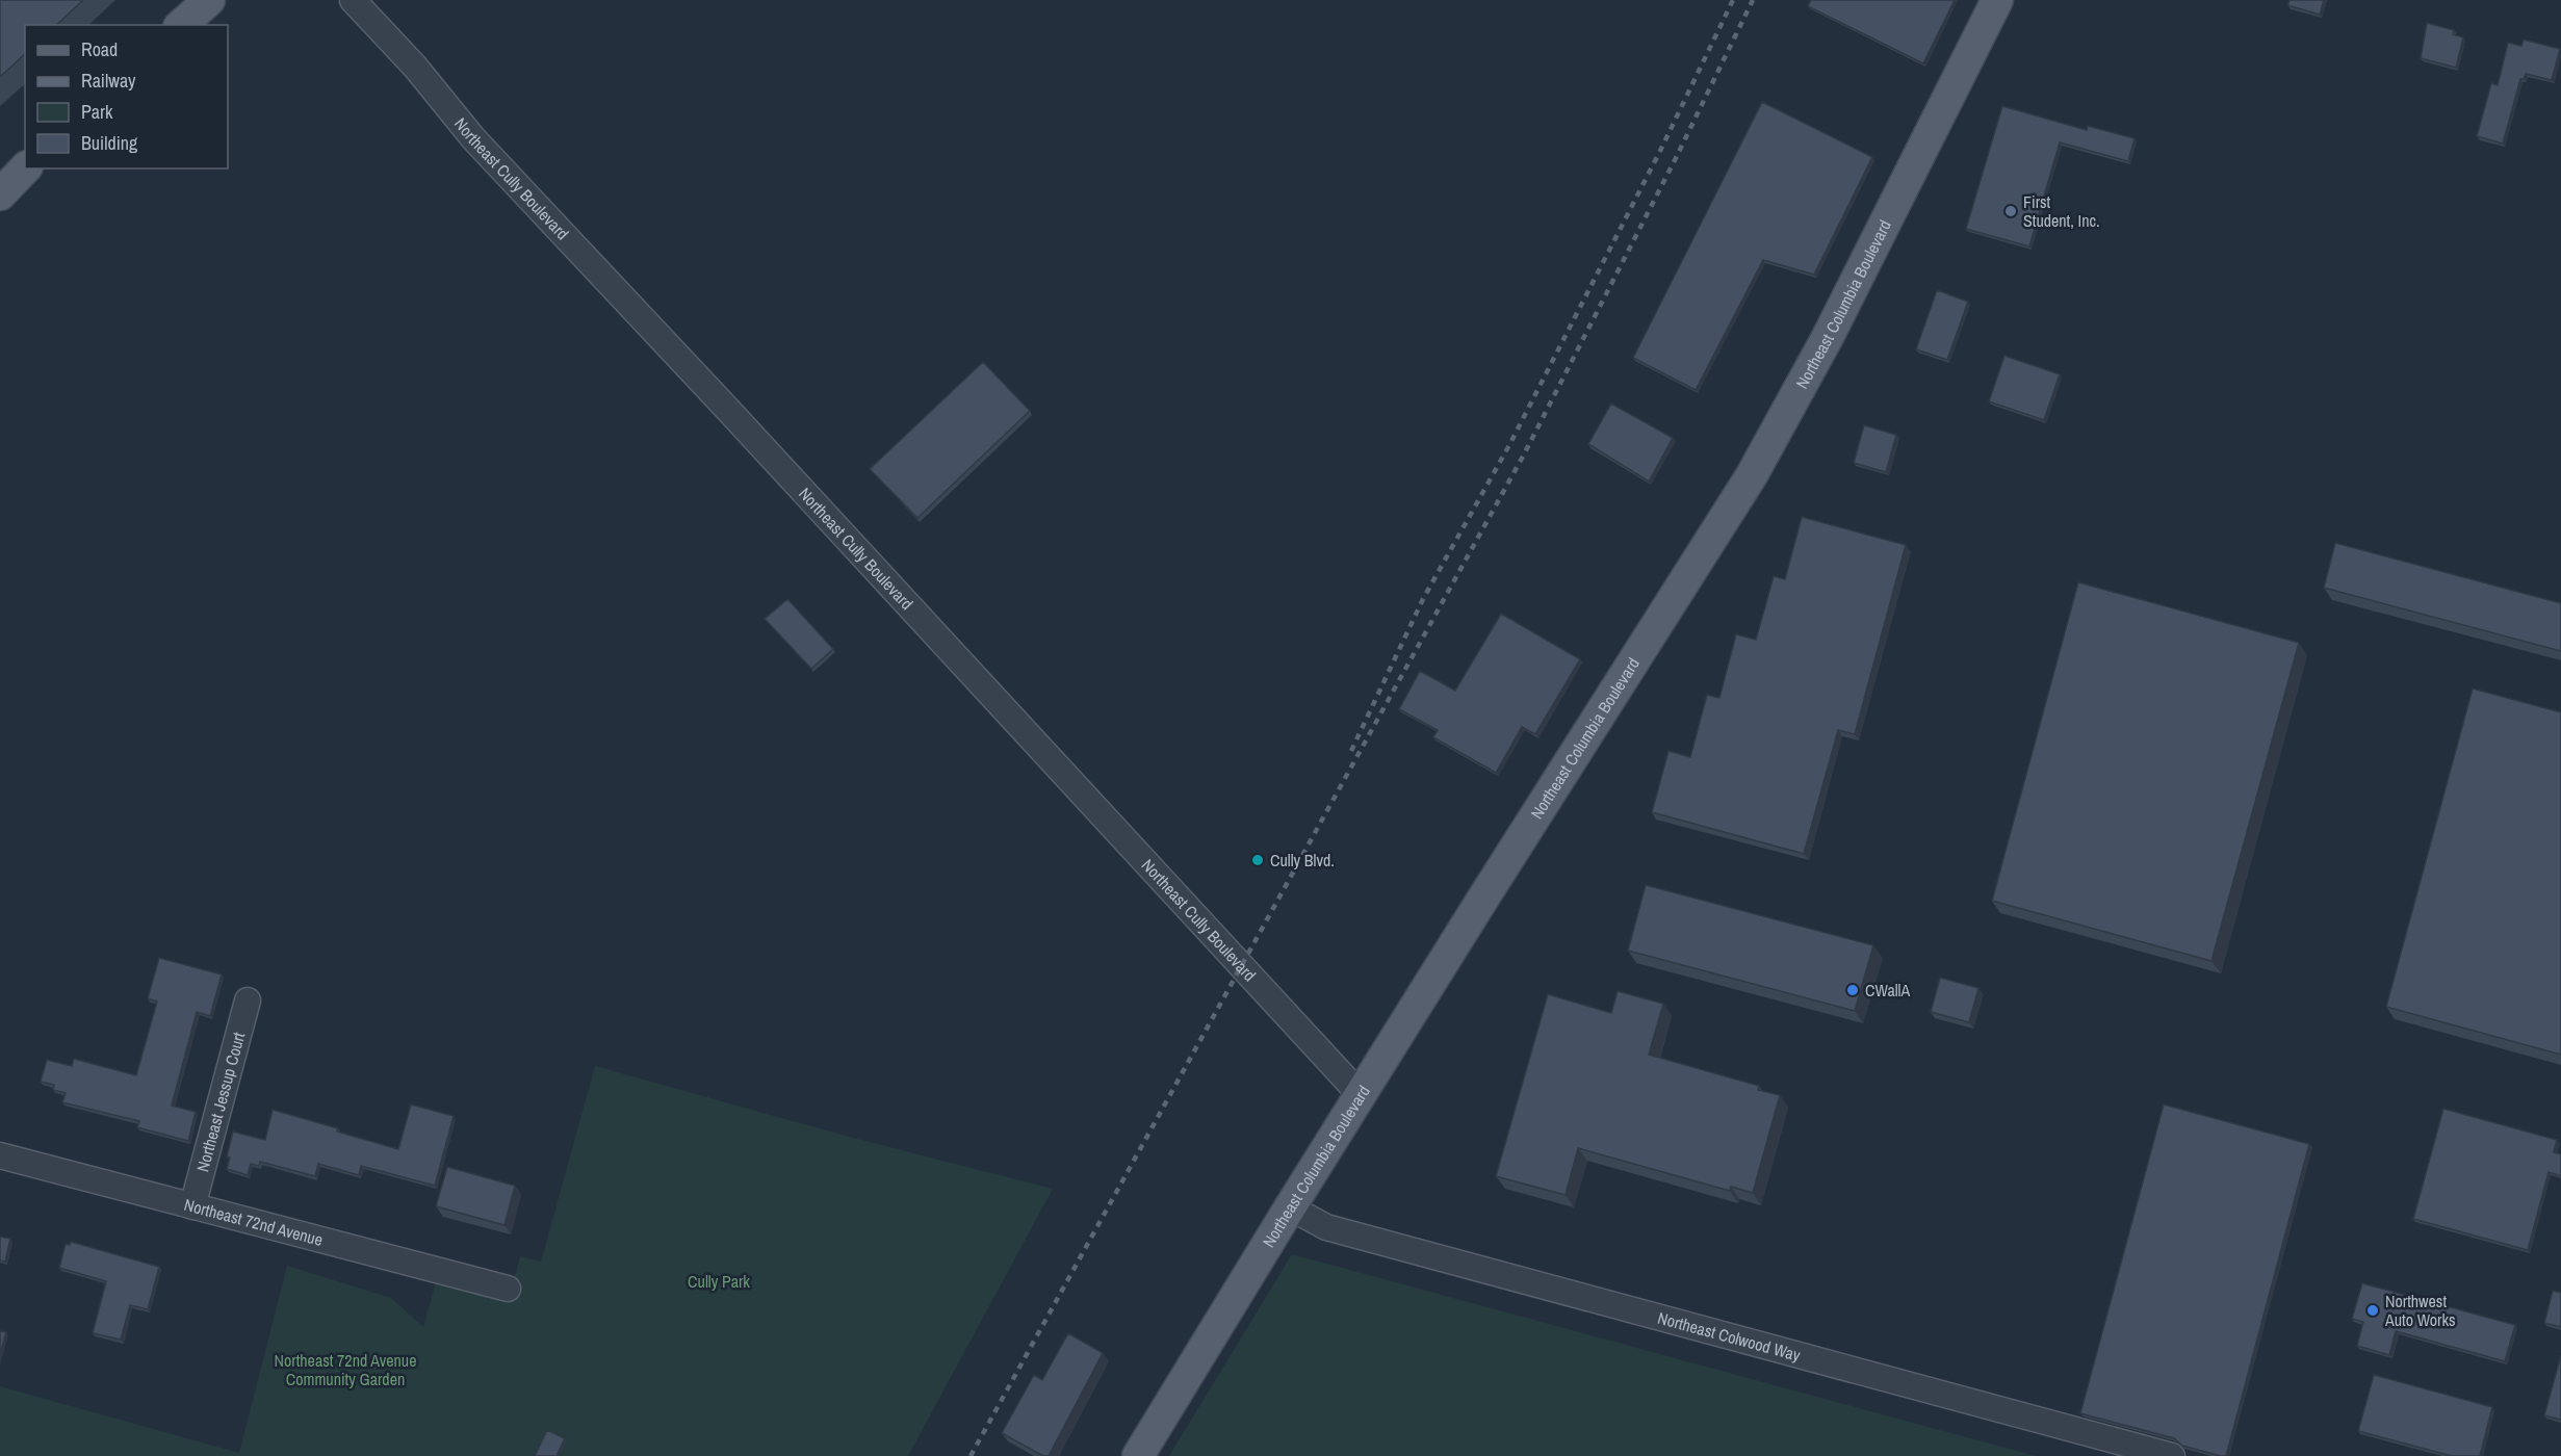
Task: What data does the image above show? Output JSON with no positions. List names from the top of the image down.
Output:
{
  "streets": {
    "main road": ["Northeast Columbia Boulevard"],
    "street": [
      "Northeast Cully Boulevard",
      "Northeast Jessup Court",
      "Northeast 72nd Avenue",
      "Northeast Colwood Way"
    ]
  },
  "crossings": [
    ["Northeast Cully Boulevard", "Northeast Columbia Boulevard"],
    ["Northeast Columbia Boulevard", "Northeast Colwood Way"],
    ["Northeast Jessup Court", "Northeast 72nd Avenue"]
  ],
  "parks": ["Cully Park", "Northeast 72nd Avenue Community Garden"],
  "places": [
    "First Student, Inc.",
    "Cully Blvd.",
    "CWallA",
    "Northwest Auto Works"
  ],
  "legend": [
    "Road",
    "Railway",
    "Park",
    "Building"
  ]
}
